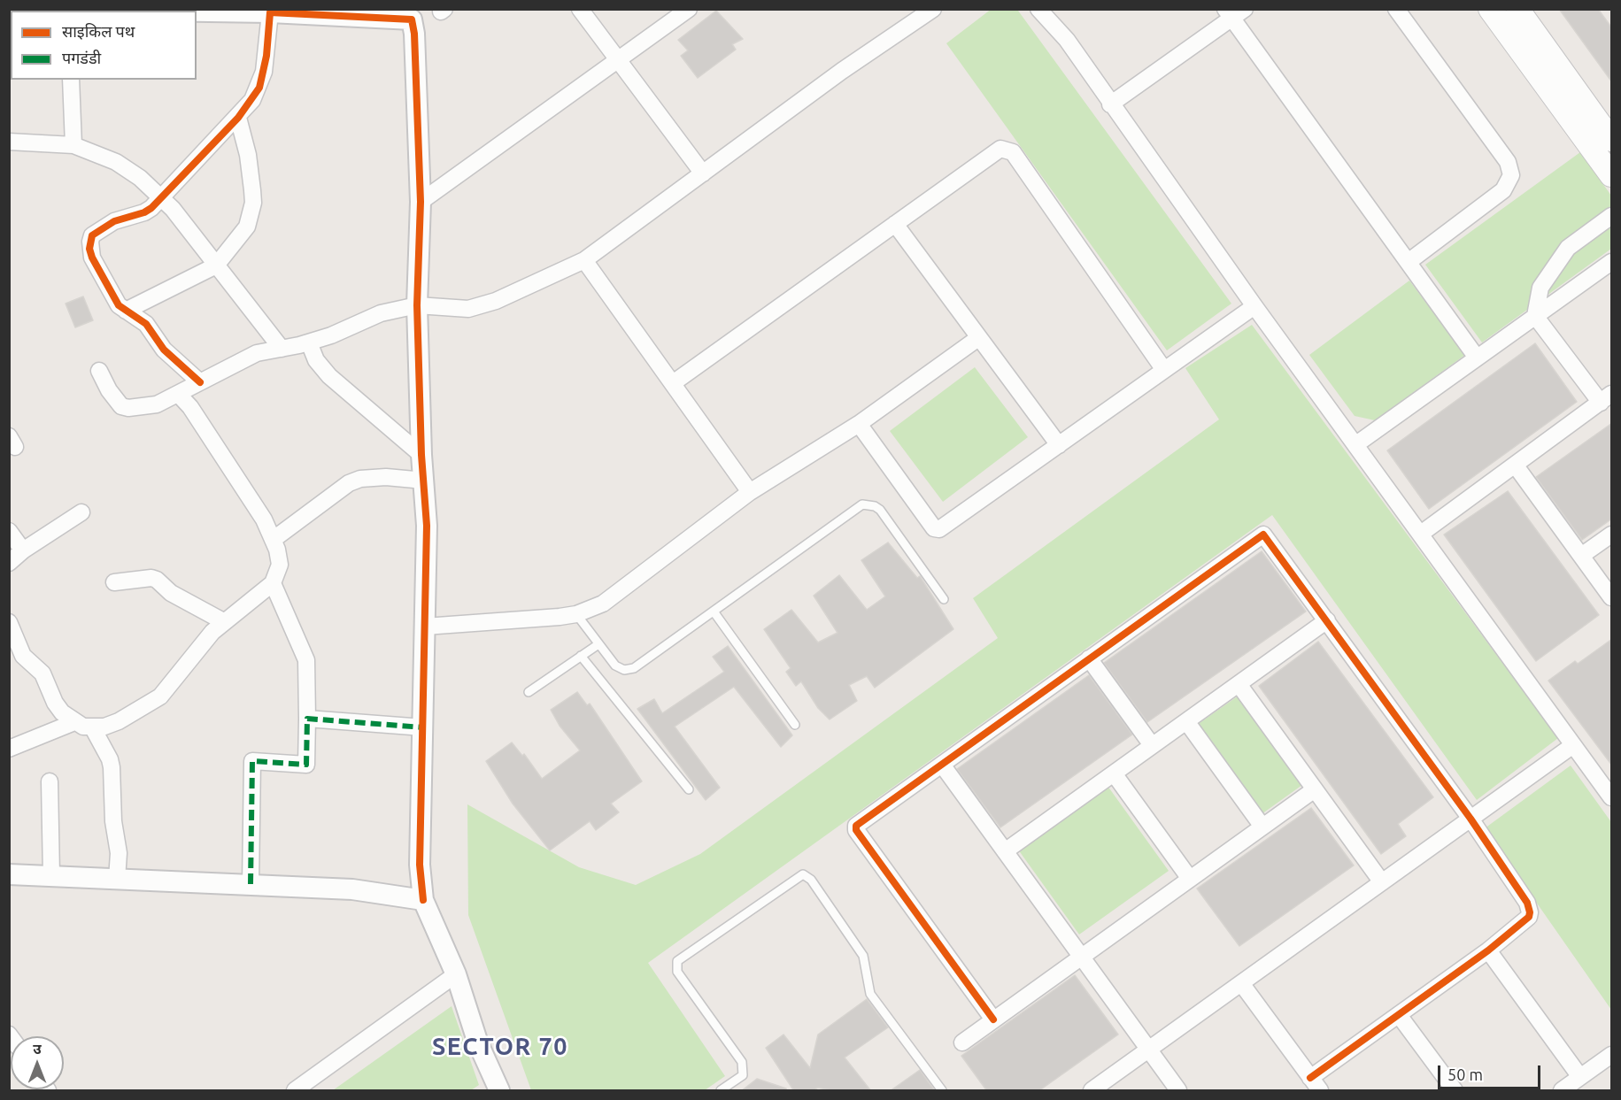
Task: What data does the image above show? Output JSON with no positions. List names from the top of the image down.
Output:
{
  "districts": ["SECTOR 70"],
  "legend": ["साइकिल पथ", "पगडंडी"],
  "scale_bar": "50 m",
  "north": "top"
}
